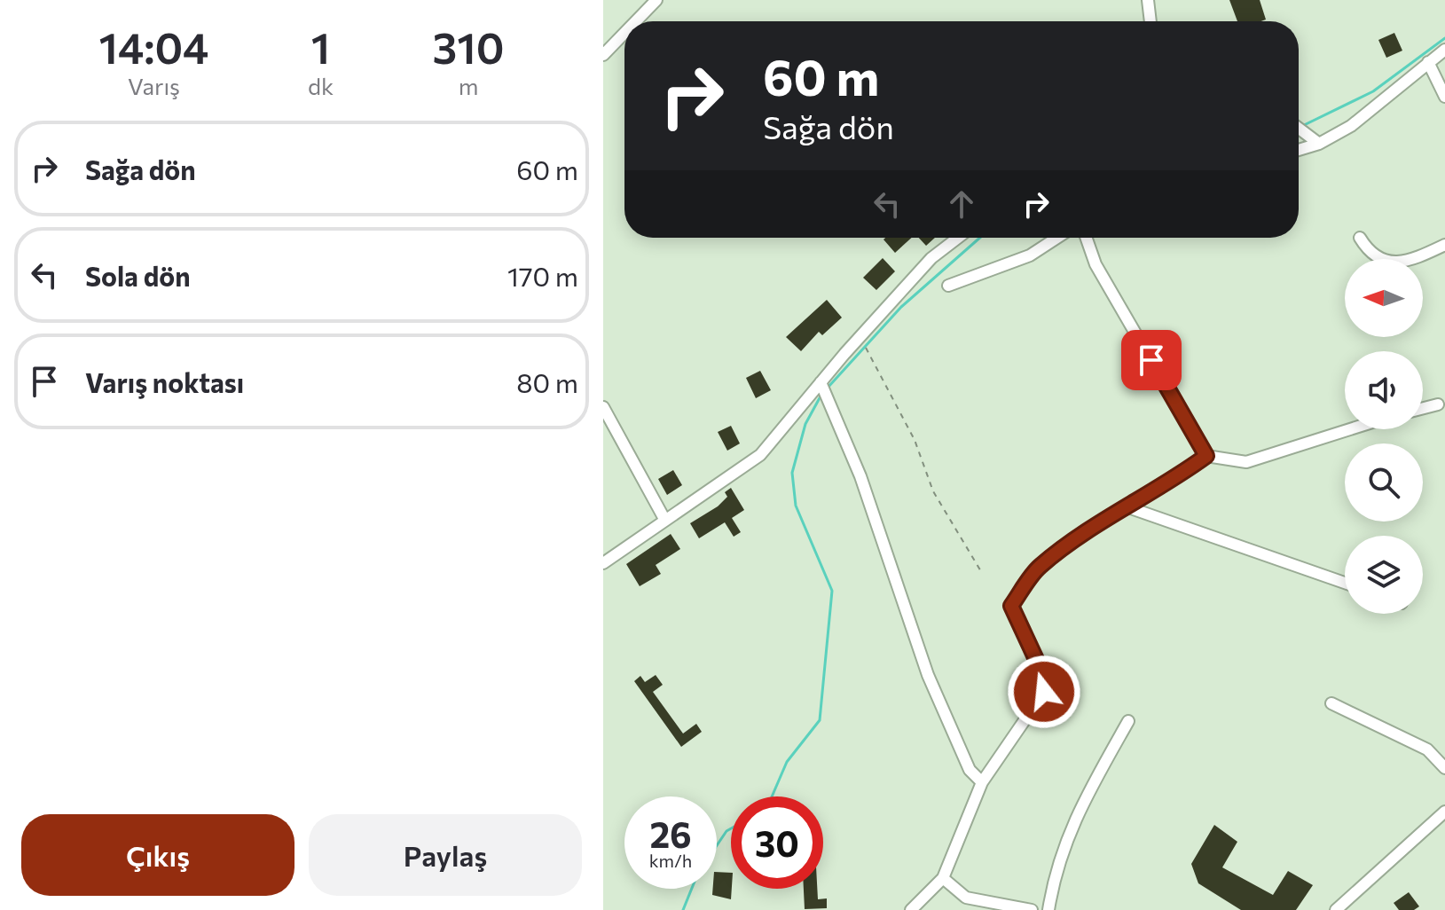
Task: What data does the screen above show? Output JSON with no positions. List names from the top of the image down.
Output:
{
  "north": "left",
  "page": {
    "eta": [
      "14:04",
      "Varış",
      "1",
      "dk",
      "310",
      "m"
    ],
    "turn": ["60 m", "Sağa dön"],
    "list": [
      {
        "name": "Sağa dön",
        "value": "60 m"
      },
      {
        "name": "Sola dön",
        "value": "170 m"
      },
      {
        "name": "Varış noktası",
        "value": "80 m"
      }
    ],
    "speed": "26 km/h",
    "limit": "30",
    "buttons": ["Çıkış", "Paylaş"]
  }
}
